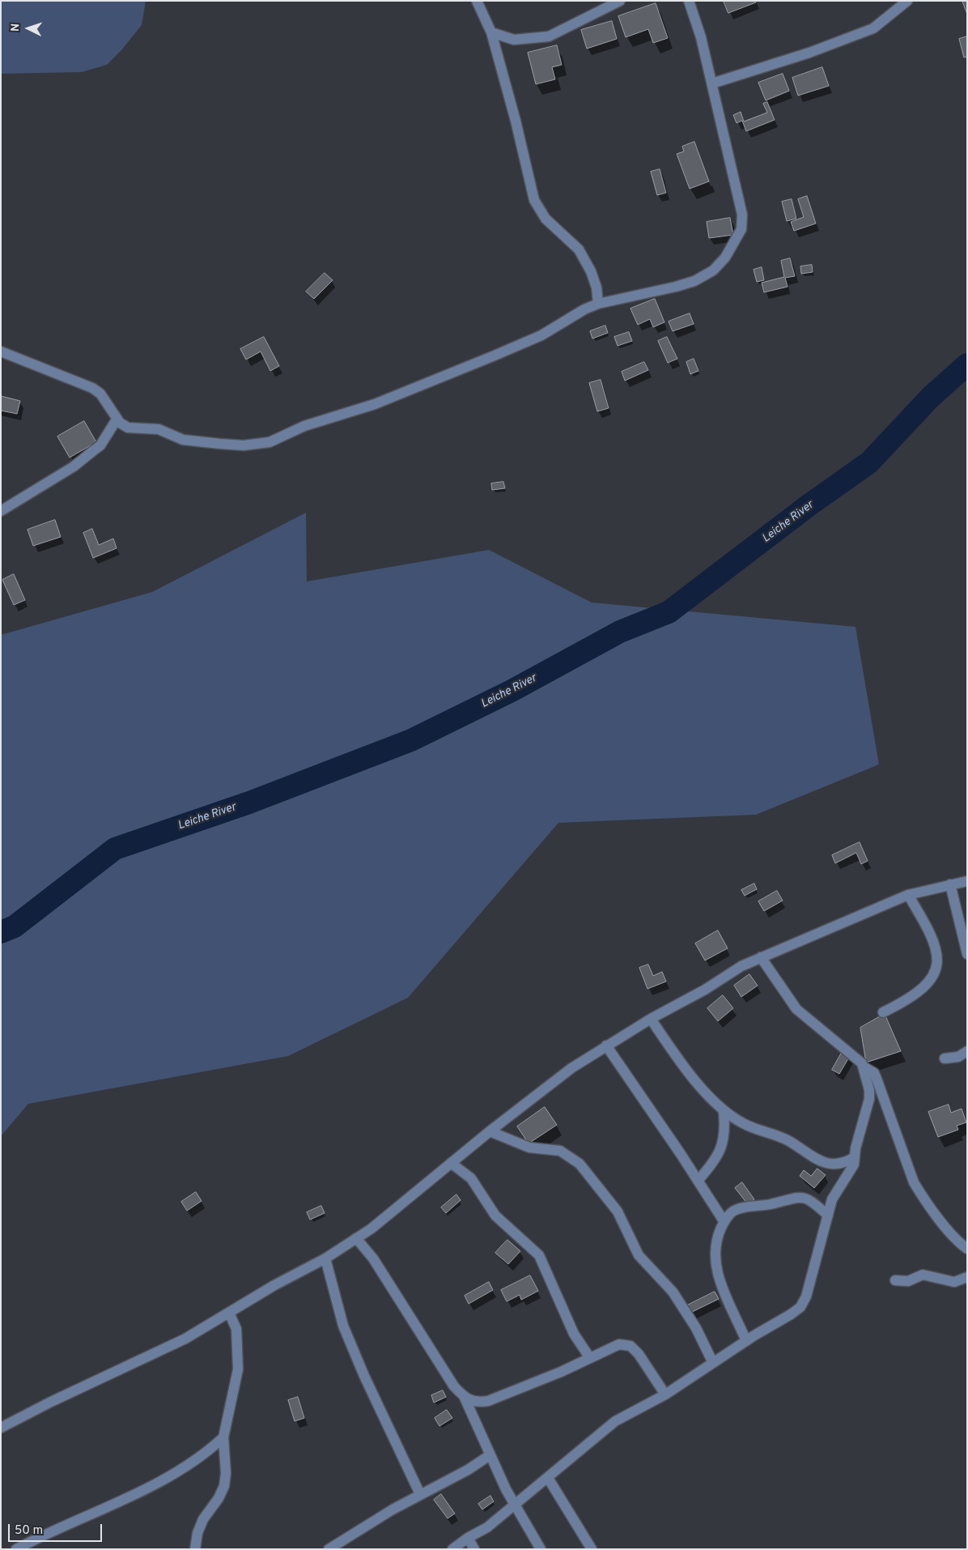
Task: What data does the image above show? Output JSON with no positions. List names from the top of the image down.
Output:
{
  "water": ["Leiche River"],
  "scale_bar": "50 m",
  "north": "left"
}
